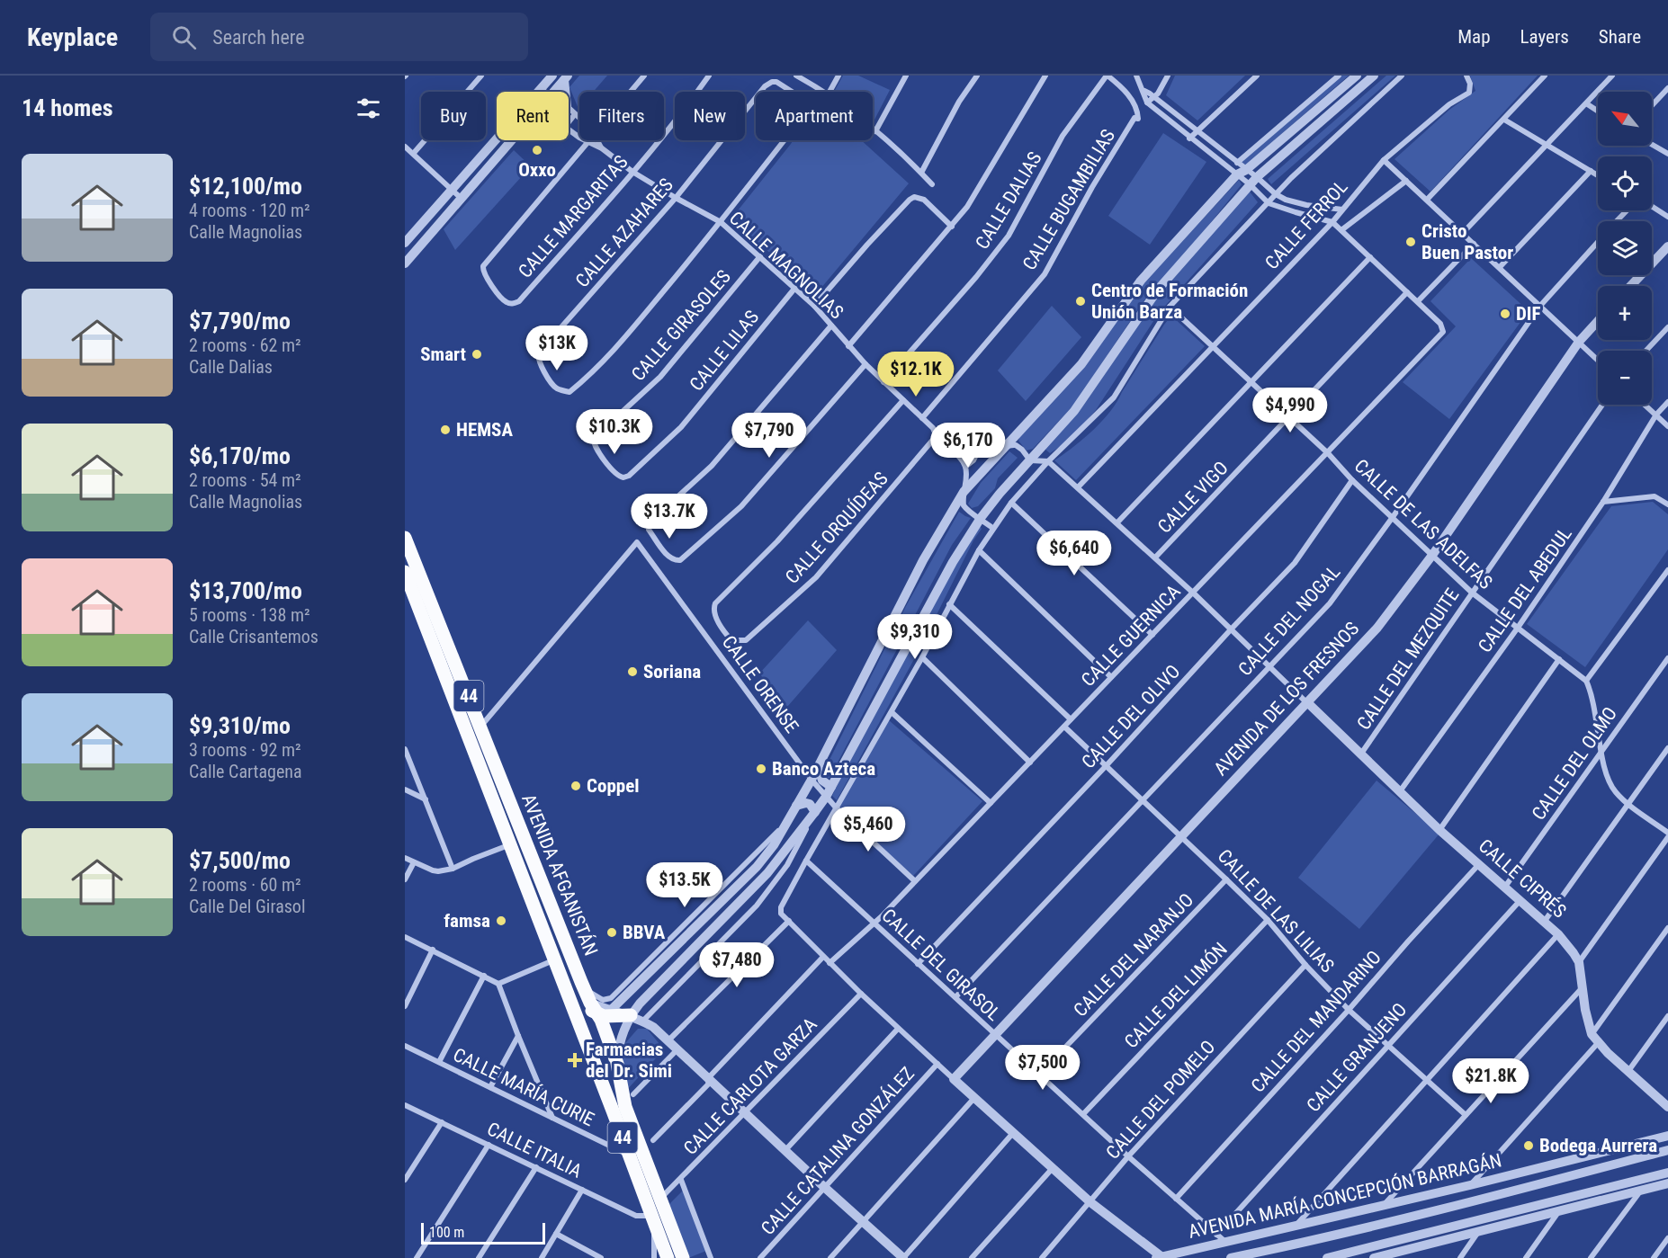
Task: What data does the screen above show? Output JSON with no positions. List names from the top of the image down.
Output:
{
  "streets": {
    "main road": ["44", "AVENIDA AFGANISTÁN"],
    "street": [
      "CALLE BUGAMBILIAS",
      "CALLE DALIAS",
      "CALLE MARGARITAS",
      "CALLE FERROL",
      "CALLE AZAHARES",
      "CALLE MAGNOLIAS",
      "CALLE GIRASOLES",
      "CALLE LILAS",
      "CALLE VIGO",
      "CALLE DE LAS ADELFAS",
      "CALLE ORQUÍDEAS",
      "CALLE DEL ABEDUL",
      "CALLE DEL NOGAL",
      "CALLE GUERNICA",
      "CALLE DEL MEZQUITE",
      "CALLE ORENSE",
      "AVENIDA DE LOS FRESNOS",
      "CALLE DEL OLIVO",
      "CALLE DEL OLMO",
      "CALLE CIPRÉS",
      "CALLE DE LAS LILIAS",
      "CALLE DEL NARANJO",
      "CALLE DEL GIRASOL",
      "CALLE DEL LIMÓN",
      "CALLE DEL MANDARINO",
      "CALLE GRANJENO",
      "CALLE CARLOTA GARZA",
      "CALLE MARÍA CURIE",
      "CALLE DEL POMELO",
      "CALLE ITALIA",
      "CALLE CATALINA GONZÁLEZ",
      "AVENIDA MARÍA CONCEPCIÓN BARRAGÁN"
    ]
  },
  "crossings": [
    ["CALLE BUGAMBILIAS", "CALLE DALIAS"],
    ["CALLE BUGAMBILIAS", "CALLE MAGNOLIAS"],
    ["CALLE DALIAS", "CALLE MAGNOLIAS"],
    ["CALLE MARGARITAS", "CALLE MAGNOLIAS"],
    ["CALLE FERROL", "CALLE DE LAS ADELFAS"],
    ["CALLE AZAHARES", "CALLE MAGNOLIAS"],
    ["CALLE MAGNOLIAS", "CALLE GIRASOLES"],
    ["CALLE MAGNOLIAS", "CALLE LILAS"],
    ["CALLE MAGNOLIAS", "CALLE ORQUÍDEAS"],
    ["CALLE GIRASOLES", "CALLE LILAS"],
    ["CALLE VIGO", "CALLE DE LAS ADELFAS"],
    ["CALLE DE LAS ADELFAS", "CALLE DEL ABEDUL"],
    ["CALLE DE LAS ADELFAS", "CALLE DEL NOGAL"],
    ["CALLE DE LAS ADELFAS", "CALLE GUERNICA"],
    ["CALLE DE LAS ADELFAS", "CALLE DEL MEZQUITE"],
    ["CALLE DE LAS ADELFAS", "AVENIDA DE LOS FRESNOS"],
    ["CALLE DE LAS ADELFAS", "CALLE DEL OLIVO"],
    ["CALLE DEL ABEDUL", "CALLE CIPRÉS"],
    ["CALLE DEL NOGAL", "CALLE DE LAS LILIAS"],
    ["CALLE DEL NOGAL", "CALLE DEL GIRASOL"],
    ["CALLE GUERNICA", "CALLE ORENSE"],
    ["CALLE GUERNICA", "CALLE DE LAS LILIAS"],
    ["CALLE GUERNICA", "CALLE DEL GIRASOL"],
    ["CALLE DEL MEZQUITE", "CALLE CIPRÉS"],
    ["CALLE ORENSE", "AVENIDA AFGANISTÁN"],
    ["44", "AVENIDA AFGANISTÁN"],
    ["44", "CALLE ITALIA"],
    ["AVENIDA DE LOS FRESNOS", "CALLE CIPRÉS"],
    ["AVENIDA DE LOS FRESNOS", "CALLE DE LAS LILIAS"],
    ["AVENIDA DE LOS FRESNOS", "CALLE DEL GIRASOL"],
    ["CALLE DEL OLIVO", "CALLE DE LAS LILIAS"],
    ["CALLE DEL OLIVO", "CALLE DEL GIRASOL"],
    ["CALLE DEL OLMO", "CALLE CIPRÉS"],
    ["AVENIDA AFGANISTÁN", "CALLE CARLOTA GARZA"],
    ["AVENIDA AFGANISTÁN", "CALLE MARÍA CURIE"],
    ["AVENIDA AFGANISTÁN", "CALLE ITALIA"],
    ["CALLE CIPRÉS", "CALLE DEL MANDARINO"],
    ["CALLE CIPRÉS", "CALLE GRANJENO"],
    ["CALLE DE LAS LILIAS", "CALLE DEL NARANJO"],
    ["CALLE DE LAS LILIAS", "CALLE DEL LIMÓN"],
    ["CALLE DE LAS LILIAS", "CALLE DEL MANDARINO"],
    ["CALLE DE LAS LILIAS", "CALLE GRANJENO"],
    ["CALLE DE LAS LILIAS", "CALLE DEL POMELO"],
    ["CALLE DEL NARANJO", "CALLE DEL GIRASOL"],
    ["CALLE DEL GIRASOL", "CALLE DEL LIMÓN"],
    ["CALLE DEL GIRASOL", "CALLE DEL MANDARINO"],
    ["CALLE DEL GIRASOL", "CALLE GRANJENO"],
    ["CALLE DEL GIRASOL", "CALLE DEL POMELO"],
    ["CALLE DEL GIRASOL", "AVENIDA MARÍA CONCEPCIÓN BARRAGÁN"]
  ],
  "places": {
    "other": [
      "Oxxo",
      "Cristo Buen Pastor",
      "Centro de Formación Unión Barza",
      "DIF",
      "Smart",
      "HEMSA",
      "Soriana",
      "Banco Azteca",
      "Coppel",
      "famsa",
      "BBVA",
      "Bodega Aurrera"
    ],
    "health": ["Farmacias del Dr. Simi"]
  },
  "scale_bar": "100 m",
  "north": "top left",
  "page": {
    "header": "Keyplace",
    "search": "Search here",
    "nav": ["Map", "Layers", "Share"],
    "heading": "14 homes",
    "map_buttons": ["+", "−"],
    "chip": [
      "Buy",
      "Rent",
      "Filters",
      "New",
      "Apartment"
    ],
    "list": [
      {
        "name": "$12,100/mo",
        "note": "4 rooms · 120 m² · Calle Magnolias"
      },
      {
        "name": "$7,790/mo",
        "note": "2 rooms · 62 m² · Calle Dalias"
      },
      {
        "name": "$6,170/mo",
        "note": "2 rooms · 54 m² · Calle Magnolias"
      },
      {
        "name": "$13,700/mo",
        "note": "5 rooms · 138 m² · Calle Crisantemos"
      },
      {
        "name": "$9,310/mo",
        "note": "3 rooms · 92 m² · Calle Cartagena"
      },
      {
        "name": "$7,500/mo",
        "note": "2 rooms · 60 m² · Calle Del Girasol"
      }
    ],
    "price": [
      "$13K",
      "$12.1K",
      "$4,990",
      "$10.3K",
      "$7,790",
      "$6,170",
      "$13.7K",
      "$6,640",
      "$9,310",
      "$5,460",
      "$13.5K",
      "$7,480",
      "$7,500",
      "$21.8K"
    ],
    "scale": "100 m"
  }
}
